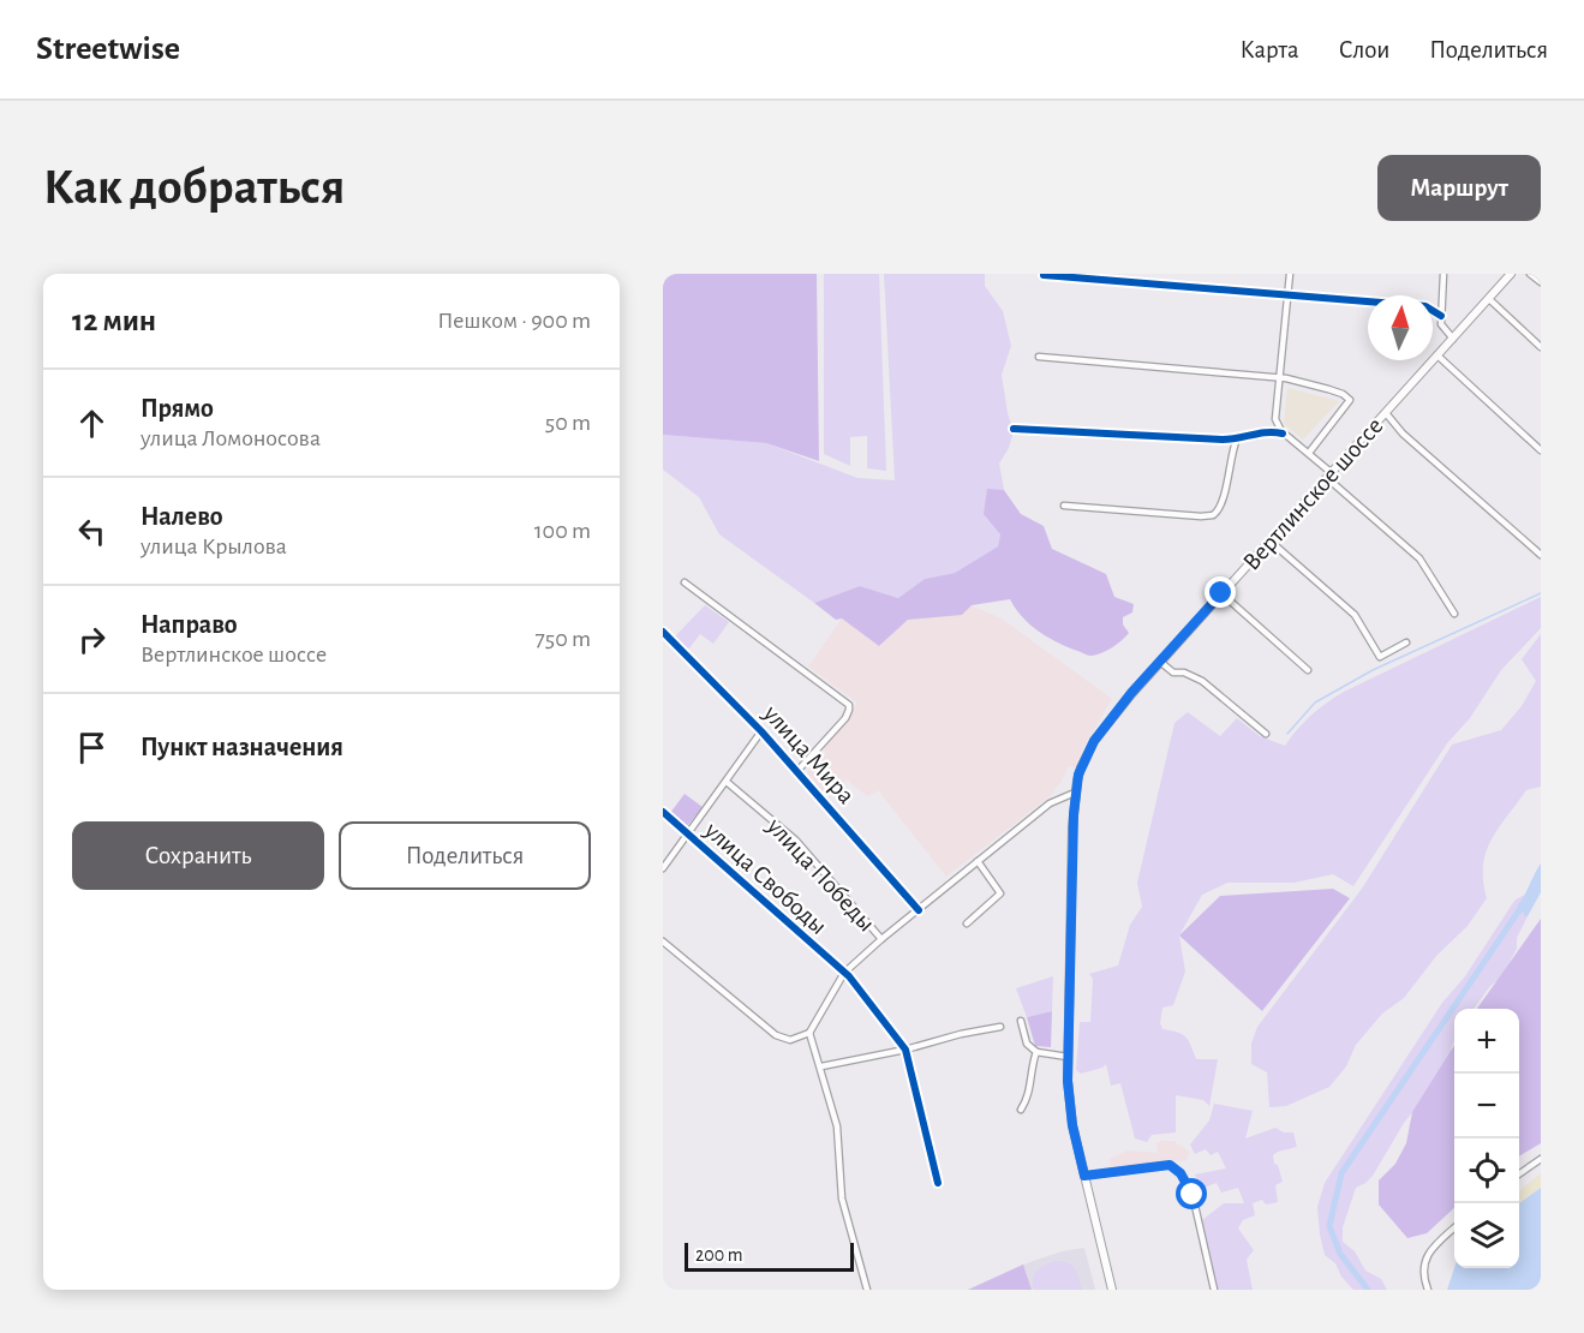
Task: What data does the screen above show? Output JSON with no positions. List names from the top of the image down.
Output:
{
  "streets": {
    "main road": ["Вертлинское шоссе"],
    "street": ["улица Мира", "улица Победы", "улица Свободы"]
  },
  "scale_bar": "200 m",
  "north": "top",
  "page": {
    "header": "Streetwise",
    "nav": ["Карта", "Слои", "Поделиться"],
    "buttons": [
      "Маршрут",
      ["Сохранить", "Поделиться"]
    ],
    "title": "Как добраться",
    "heading": ["12 мин", "Пешком · 900 m"],
    "list": [
      ["Прямо", "улица Ломоносова", "50 m"],
      ["Налево", "улица Крылова", "100 m"],
      ["Направо", "Вертлинское шоссе", "750 m"],
      "Пункт назначения"
    ],
    "map_buttons": ["+", "−"],
    "scale": "200 m"
  }
}
